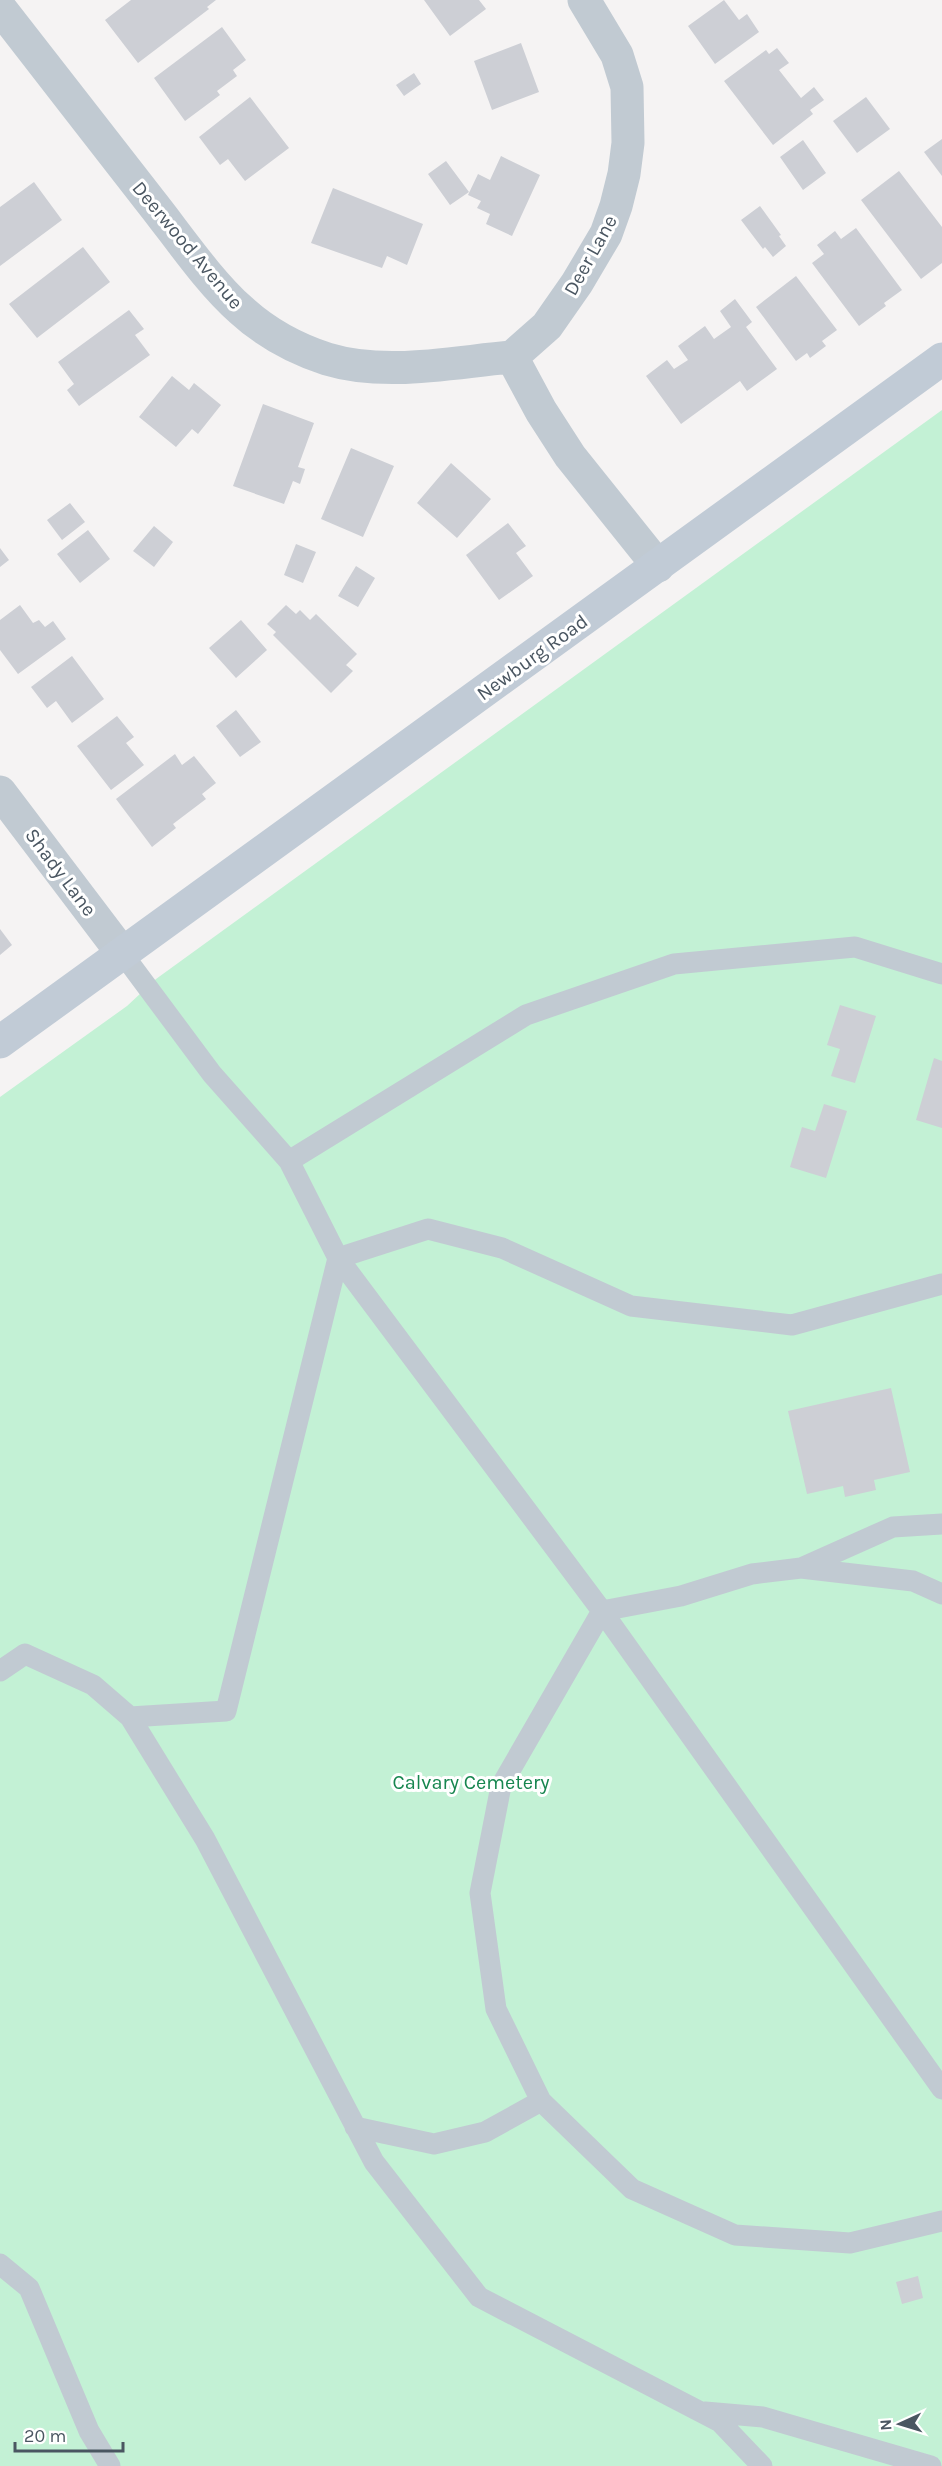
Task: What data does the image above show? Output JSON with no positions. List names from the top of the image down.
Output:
{
  "streets": {
    "main road": ["Newburg Road"],
    "street": ["Deerwood Avenue", "Deer Lane", "Shady Lane"]
  },
  "crossings": [
    ["Deerwood Avenue", "Deer Lane"],
    ["Newburg Road", "Shady Lane"]
  ],
  "parks": ["Calvary Cemetery"],
  "scale_bar": "20 m",
  "north": "left"
}
